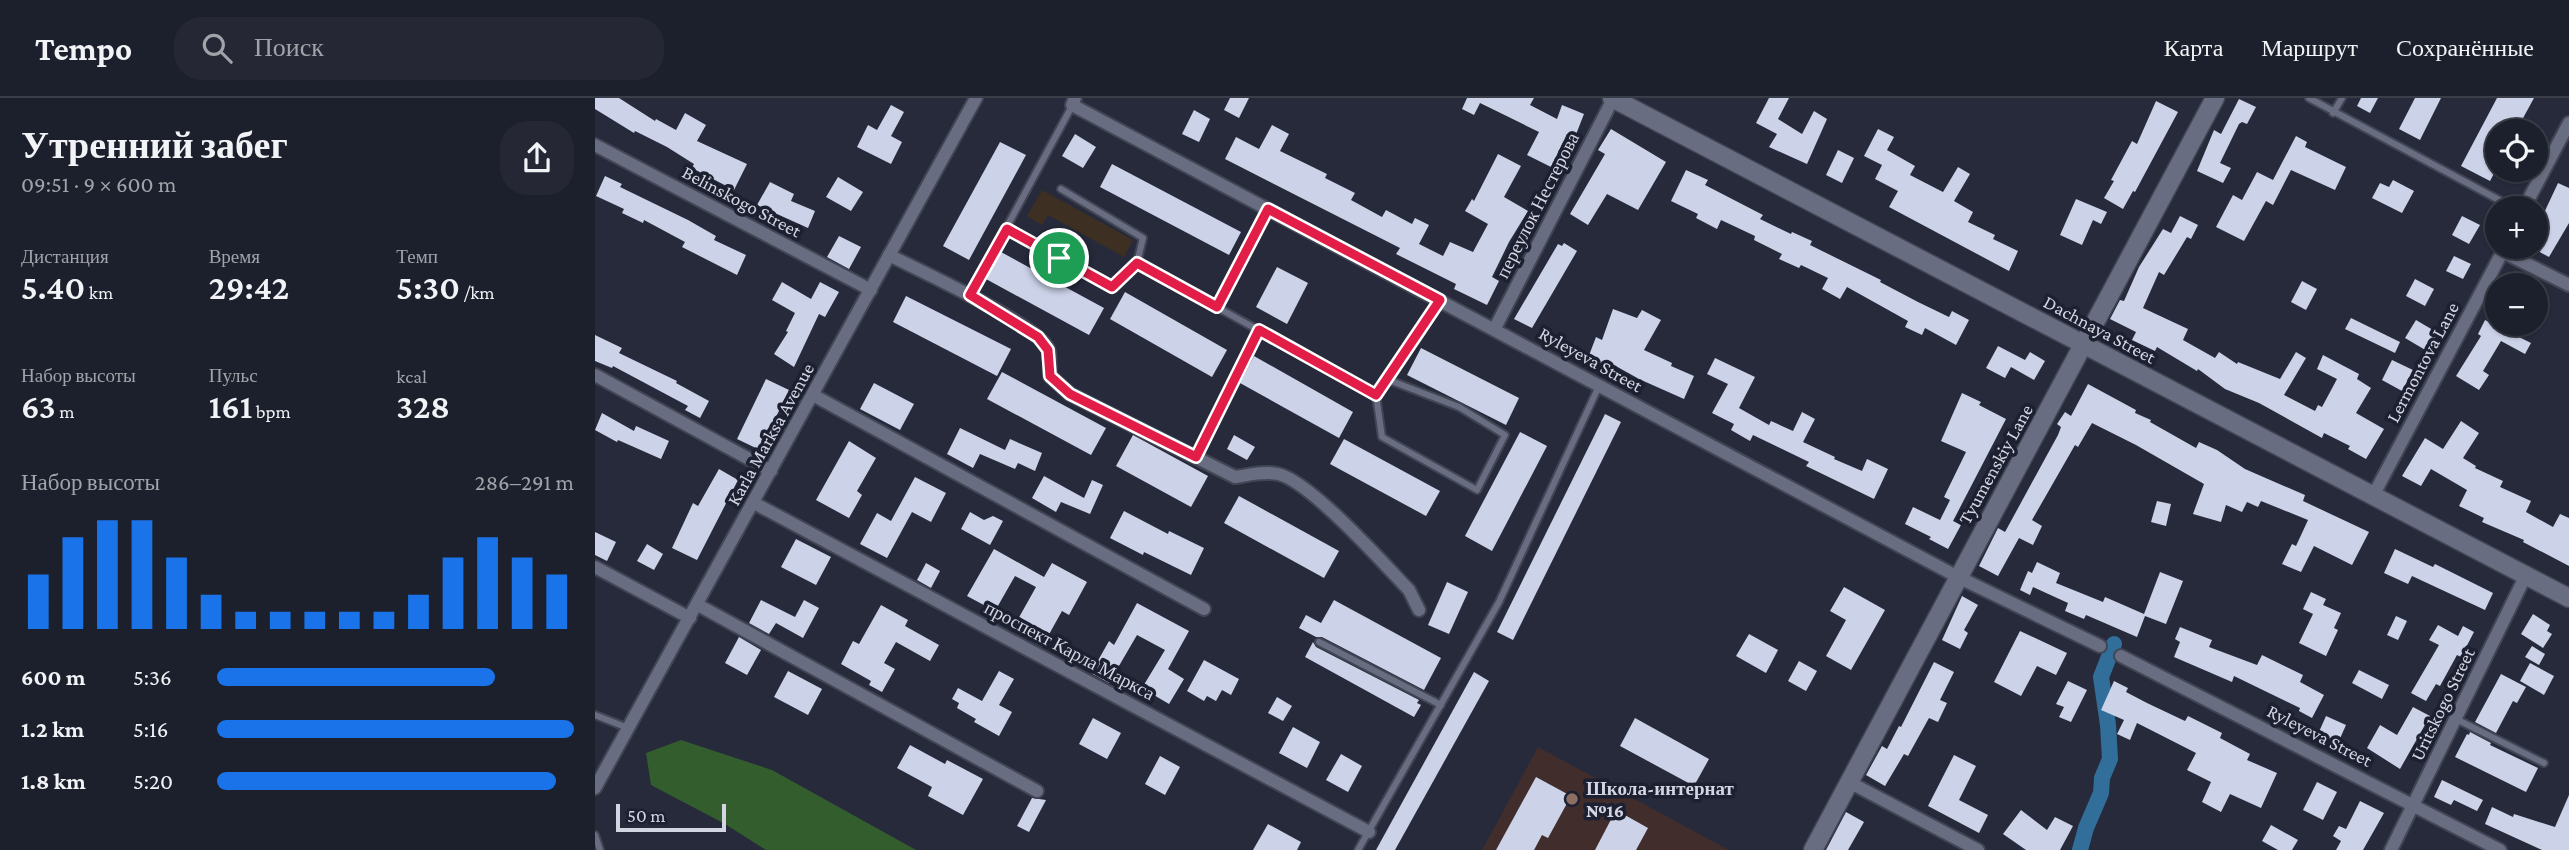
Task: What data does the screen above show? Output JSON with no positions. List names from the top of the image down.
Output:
{
  "streets": {
    "street": [
      "Belinskogo Street",
      "переулок Нестерова",
      "Dachnaya Street",
      "Ryleyeva Street",
      "Lermontova Lane",
      "Karla Marksa Avenue",
      "Tyumenskiy Lane",
      "проспект Карла Маркса",
      "Uritskogo Street"
    ]
  },
  "crossings": [
    ["Belinskogo Street", "Karla Marksa Avenue"],
    ["переулок Нестерова", "Dachnaya Street"],
    ["переулок Нестерова", "Ryleyeva Street"],
    ["Dachnaya Street", "Lermontova Lane"],
    ["Dachnaya Street", "Tyumenskiy Lane"],
    ["Dachnaya Street", "Uritskogo Street"],
    ["Ryleyeva Street", "Tyumenskiy Lane"],
    ["Ryleyeva Street", "Uritskogo Street"],
    ["Karla Marksa Avenue", "проспект Карла Маркса"]
  ],
  "places": ["Школа-интернат №16"],
  "scale_bar": "50 m",
  "page": {
    "header": "Tempo",
    "search": "Поиск",
    "nav": ["Карта", "Маршрут", "Сохранённые"],
    "heading": ["Утренний забег", "09:51 · 9 × 600 m"],
    "map_buttons": ["+", "−"],
    "stats": [
      ["Дистанция", "5.40 km"],
      ["Время", "29:42"],
      ["Темп", "5:30 /km"],
      ["Набор высоты", "63 m"],
      ["Пульс", "161 bpm"],
      ["kcal", "328"]
    ],
    "chart": ["Набор высоты", "286–291 m"],
    "list": [
      {
        "name": "600 m",
        "note": "5:36"
      },
      {
        "name": "1.2 km",
        "note": "5:16"
      },
      {
        "name": "1.8 km",
        "note": "5:20"
      }
    ],
    "scale": "50 m"
  }
}
